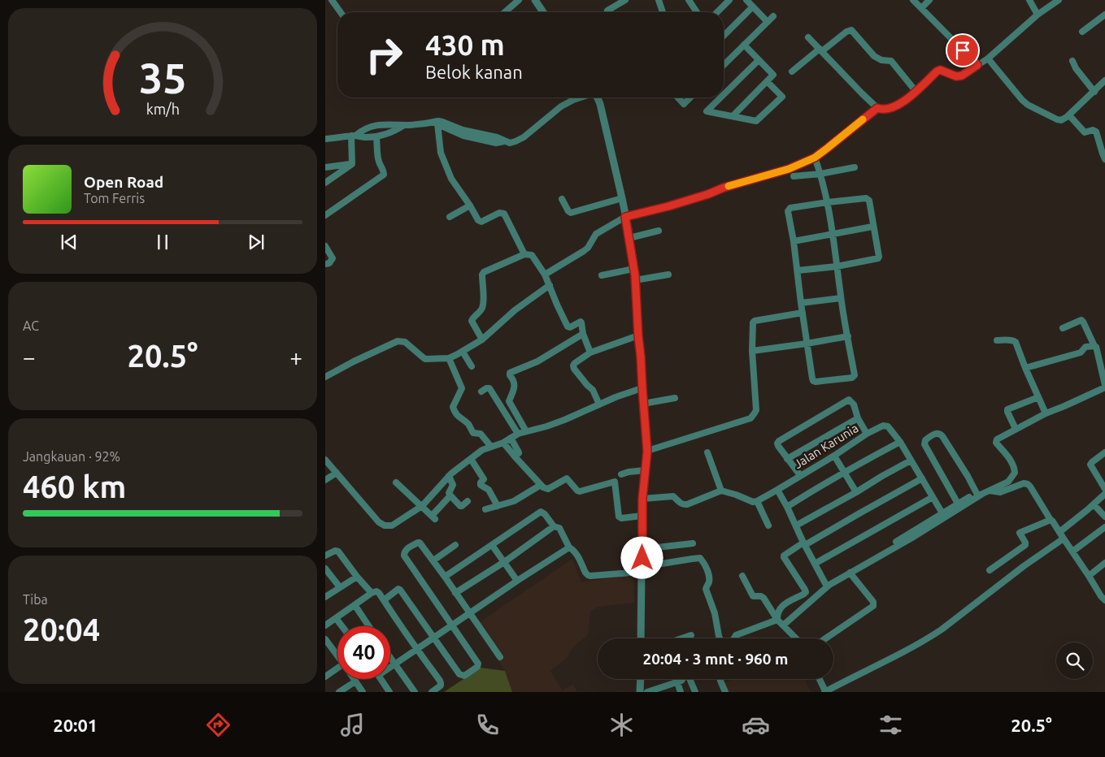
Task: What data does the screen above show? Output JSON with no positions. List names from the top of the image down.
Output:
{
  "streets": {
    "street": ["Jalan Karunia"]
  },
  "page": {
    "turn": ["430 m", "Belok kanan"],
    "song": ["Open Road", "Tom Ferris"],
    "tile": [
      "AC",
      ["Jangkauan · 92%", "460 km"],
      ["Tiba", "20:04"]
    ],
    "heat": ["−", "20.5°", "+"],
    "limit": "40",
    "trip": "20:04 · 3 mnt · 960 m",
    "tabs": ["20:01", "20.5°"],
    "gauge": ["35", "km/h"]
  }
}
